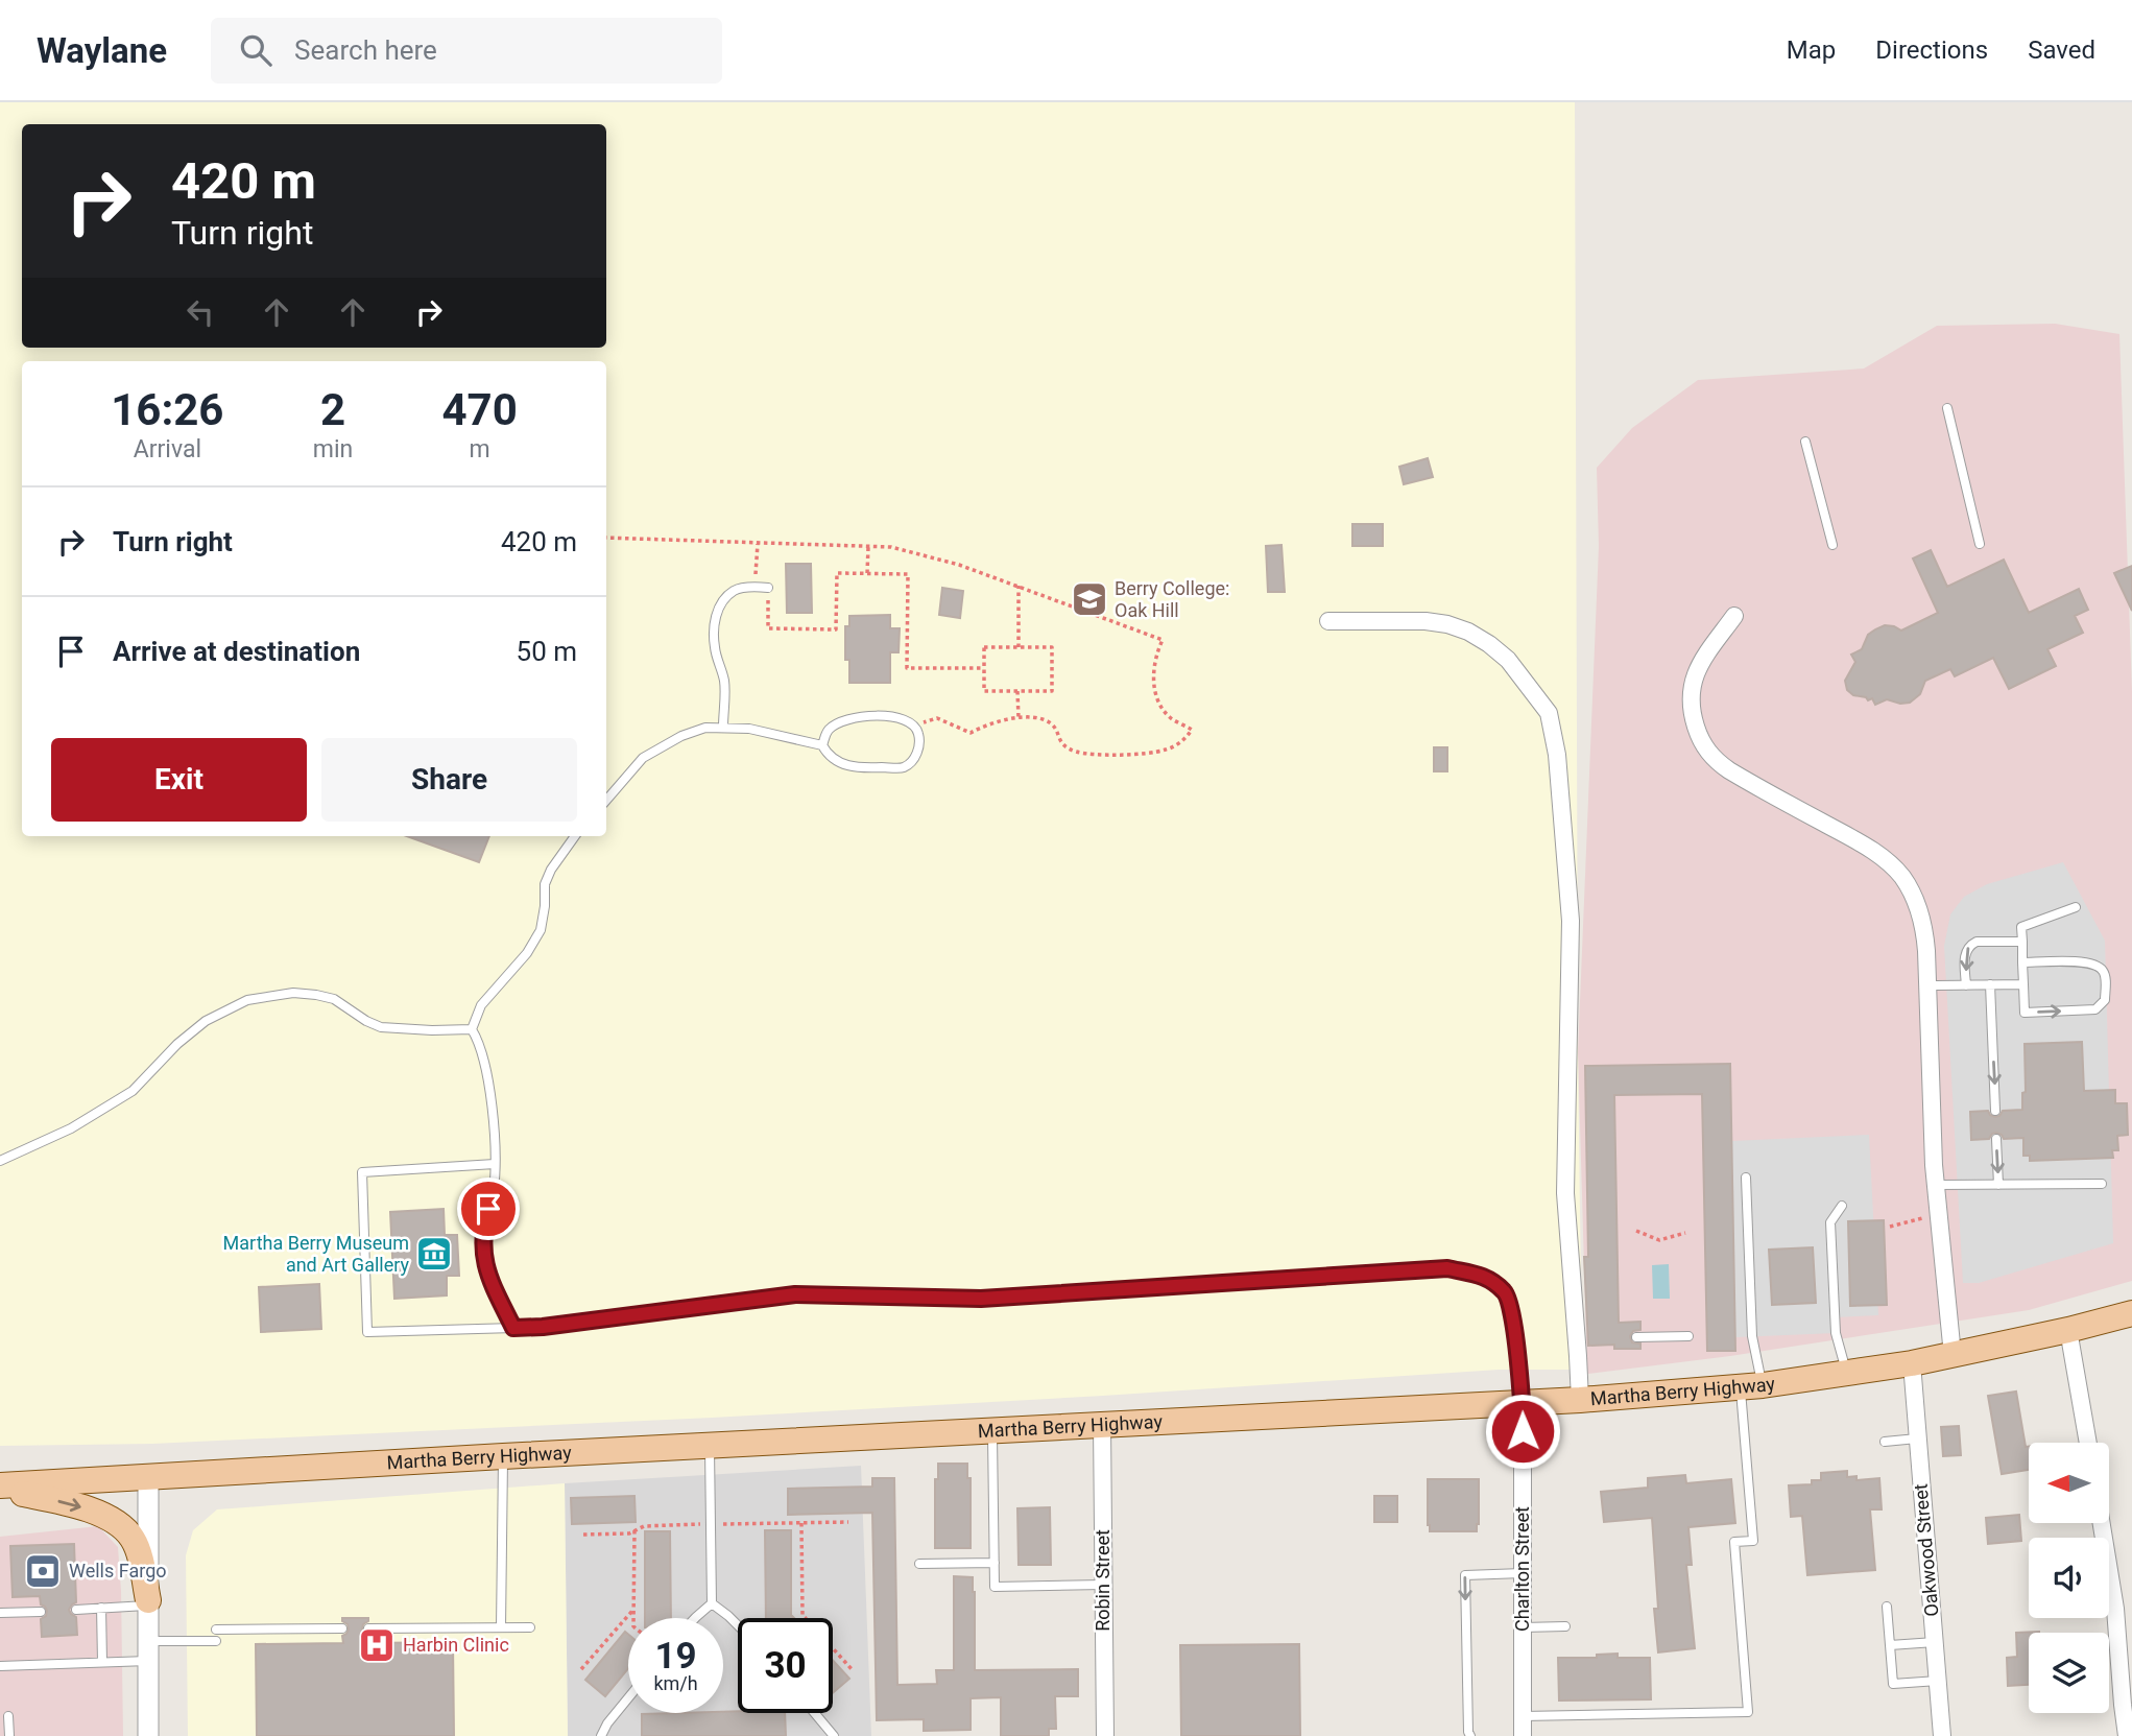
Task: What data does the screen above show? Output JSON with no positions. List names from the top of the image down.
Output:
{
  "streets": {
    "main road": ["Martha Berry Highway"],
    "street": ["Oakwood Street", "Charlton Street", "Robin Street"]
  },
  "crossings": [
    ["Martha Berry Highway", "Oakwood Street"],
    ["Martha Berry Highway", "Charlton Street"],
    ["Martha Berry Highway", "Robin Street"]
  ],
  "places": {
    "school or university": ["Berry College: Oak Hill"],
    "museum": ["Martha Berry Museum and Art Gallery"],
    "bank": ["Wells Fargo"],
    "hospital": ["Harbin Clinic"]
  },
  "north": "left",
  "page": {
    "header": "Waylane",
    "search": "Search here",
    "nav": ["Map", "Directions", "Saved"],
    "turn": ["420 m", "Turn right"],
    "eta": [
      "16:26",
      "Arrival",
      "2",
      "min",
      "470",
      "m"
    ],
    "list": [
      {
        "name": "Turn right",
        "value": "420 m"
      },
      {
        "name": "Arrive at destination",
        "value": "50 m"
      }
    ],
    "buttons": ["Exit", "Share"],
    "speed": "19 km/h",
    "limit": "30"
  }
}
